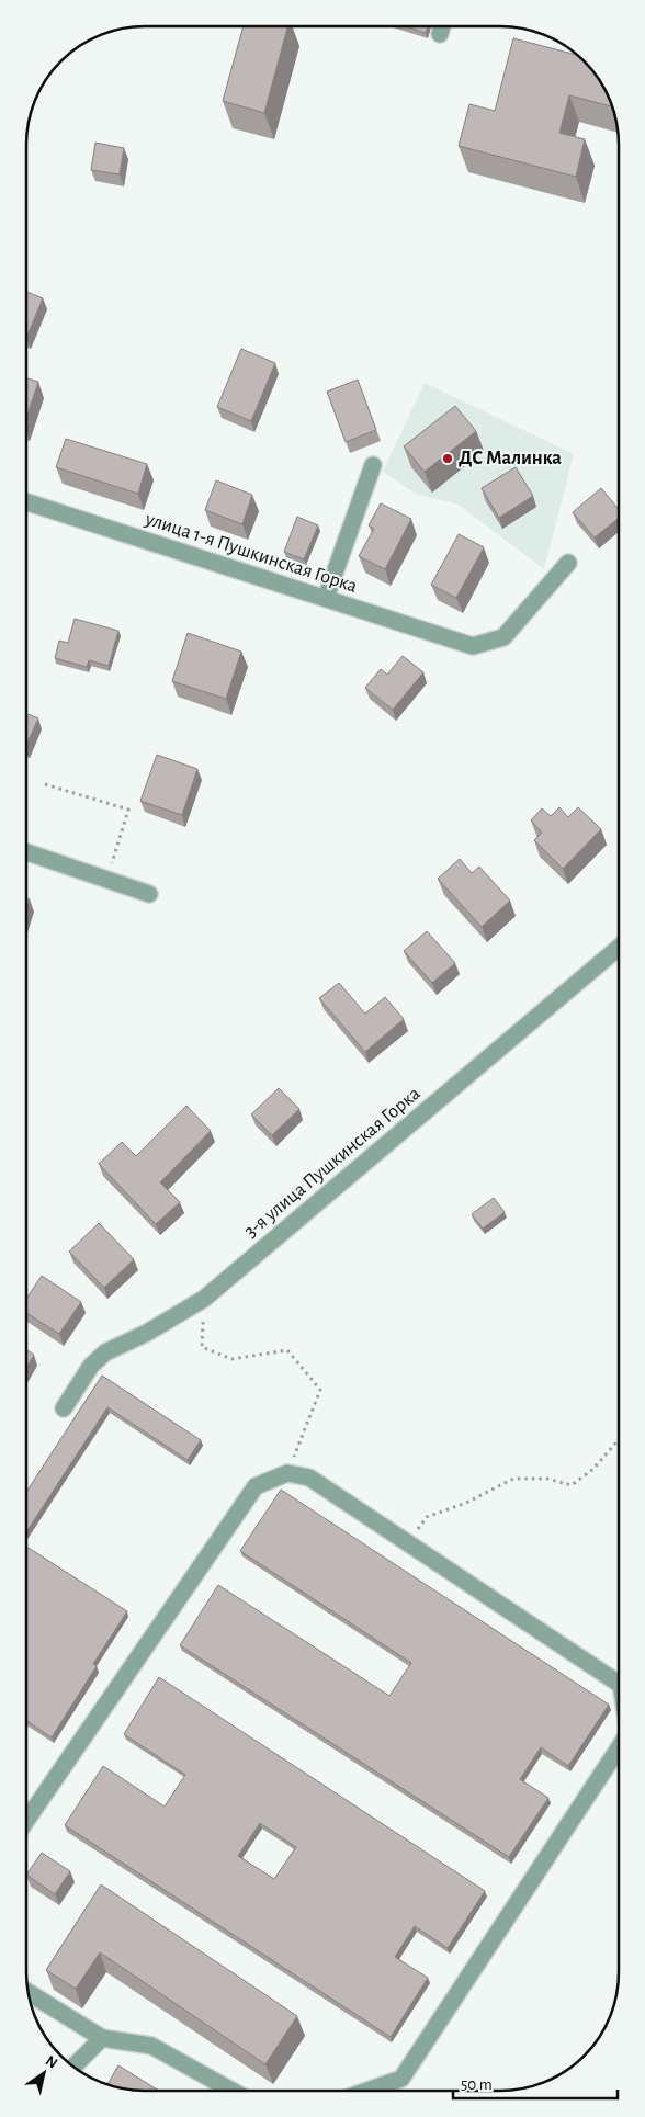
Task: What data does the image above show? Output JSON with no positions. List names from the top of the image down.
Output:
{
  "streets": {
    "street": ["улица 1-я Пушкинская Горка", "3-я улица Пушкинская Горка"]
  },
  "places": ["ДС Малинка"],
  "scale_bar": "50 m",
  "north": "top right"
}
